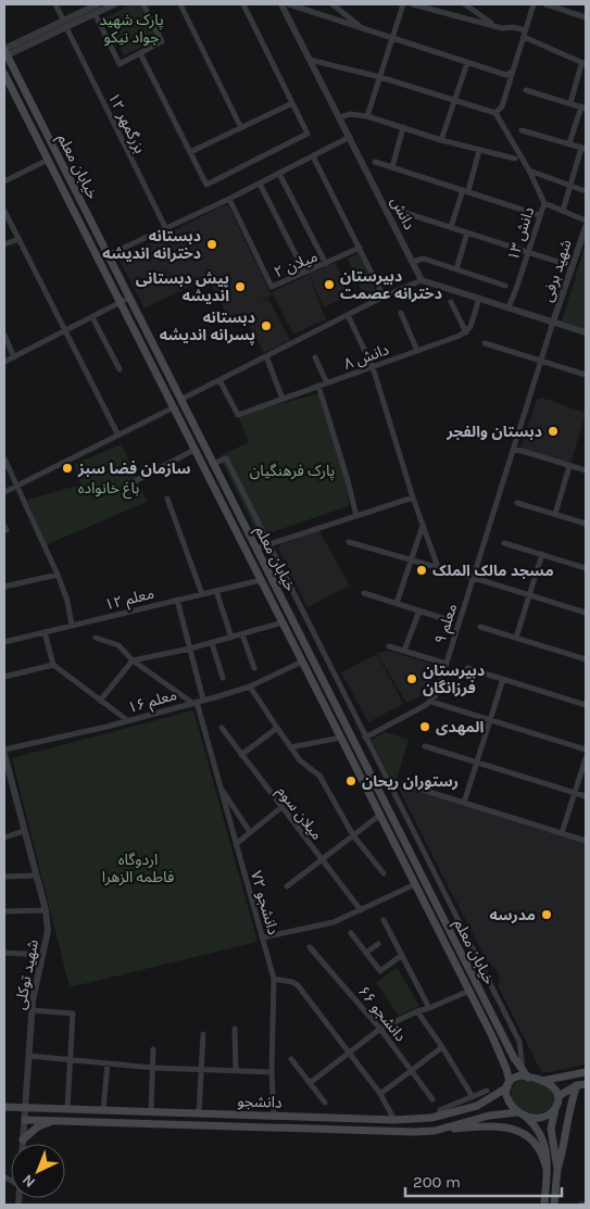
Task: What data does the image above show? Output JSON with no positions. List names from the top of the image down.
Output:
{
  "streets": {
    "main road": ["خیابان معلم", "دانشجو"],
    "street": [
      "بزرگمهر ۱۲",
      "دانش",
      "دانش ۱۳",
      "میلان ۲",
      "شهید برفی",
      "دانش ۸",
      "معلم ۱۲",
      "معلم ۹",
      "معلم ۱۶",
      "میلان سوم",
      "دانشجو ۷۲",
      "شهید توکلی",
      "دانشجو ۶۶"
    ]
  },
  "crossings": [
    ["خیابان معلم", "معلم ۱۲"],
    ["خیابان معلم", "معلم ۱۶"],
    ["خیابان معلم", "دانشجو"],
    ["شهید برفی", "معلم ۹"],
    ["معلم ۱۲", "دانشجو ۷۲"],
    ["معلم ۱۶", "دانشجو ۷۲"],
    ["معلم ۱۶", "شهید توکلی"],
    ["دانشجو ۷۲", "دانشجو"],
    ["شهید توکلی", "دانشجو"]
  ],
  "parks": [
    "پارک شهید جواد نیکو",
    "پارک فرهنگیان",
    "باغ خانواده",
    "اردوگاه فاطمه الزهرا"
  ],
  "places": [
    "دبستانه دخترانه اندیشه",
    "دبیرستان دخترانه عصمت",
    "پیش دبستانی اندیشه",
    "دبستانه پسرانه اندیشه",
    "دبستان والفجر",
    "سازمان فضا سبز",
    "مسجد مالک الملک",
    "دبیرستان فرزانگان",
    "المهدی",
    "رستوران ریحان",
    "مدرسه"
  ],
  "scale_bar": "200 m",
  "north": "bottom left"
}
